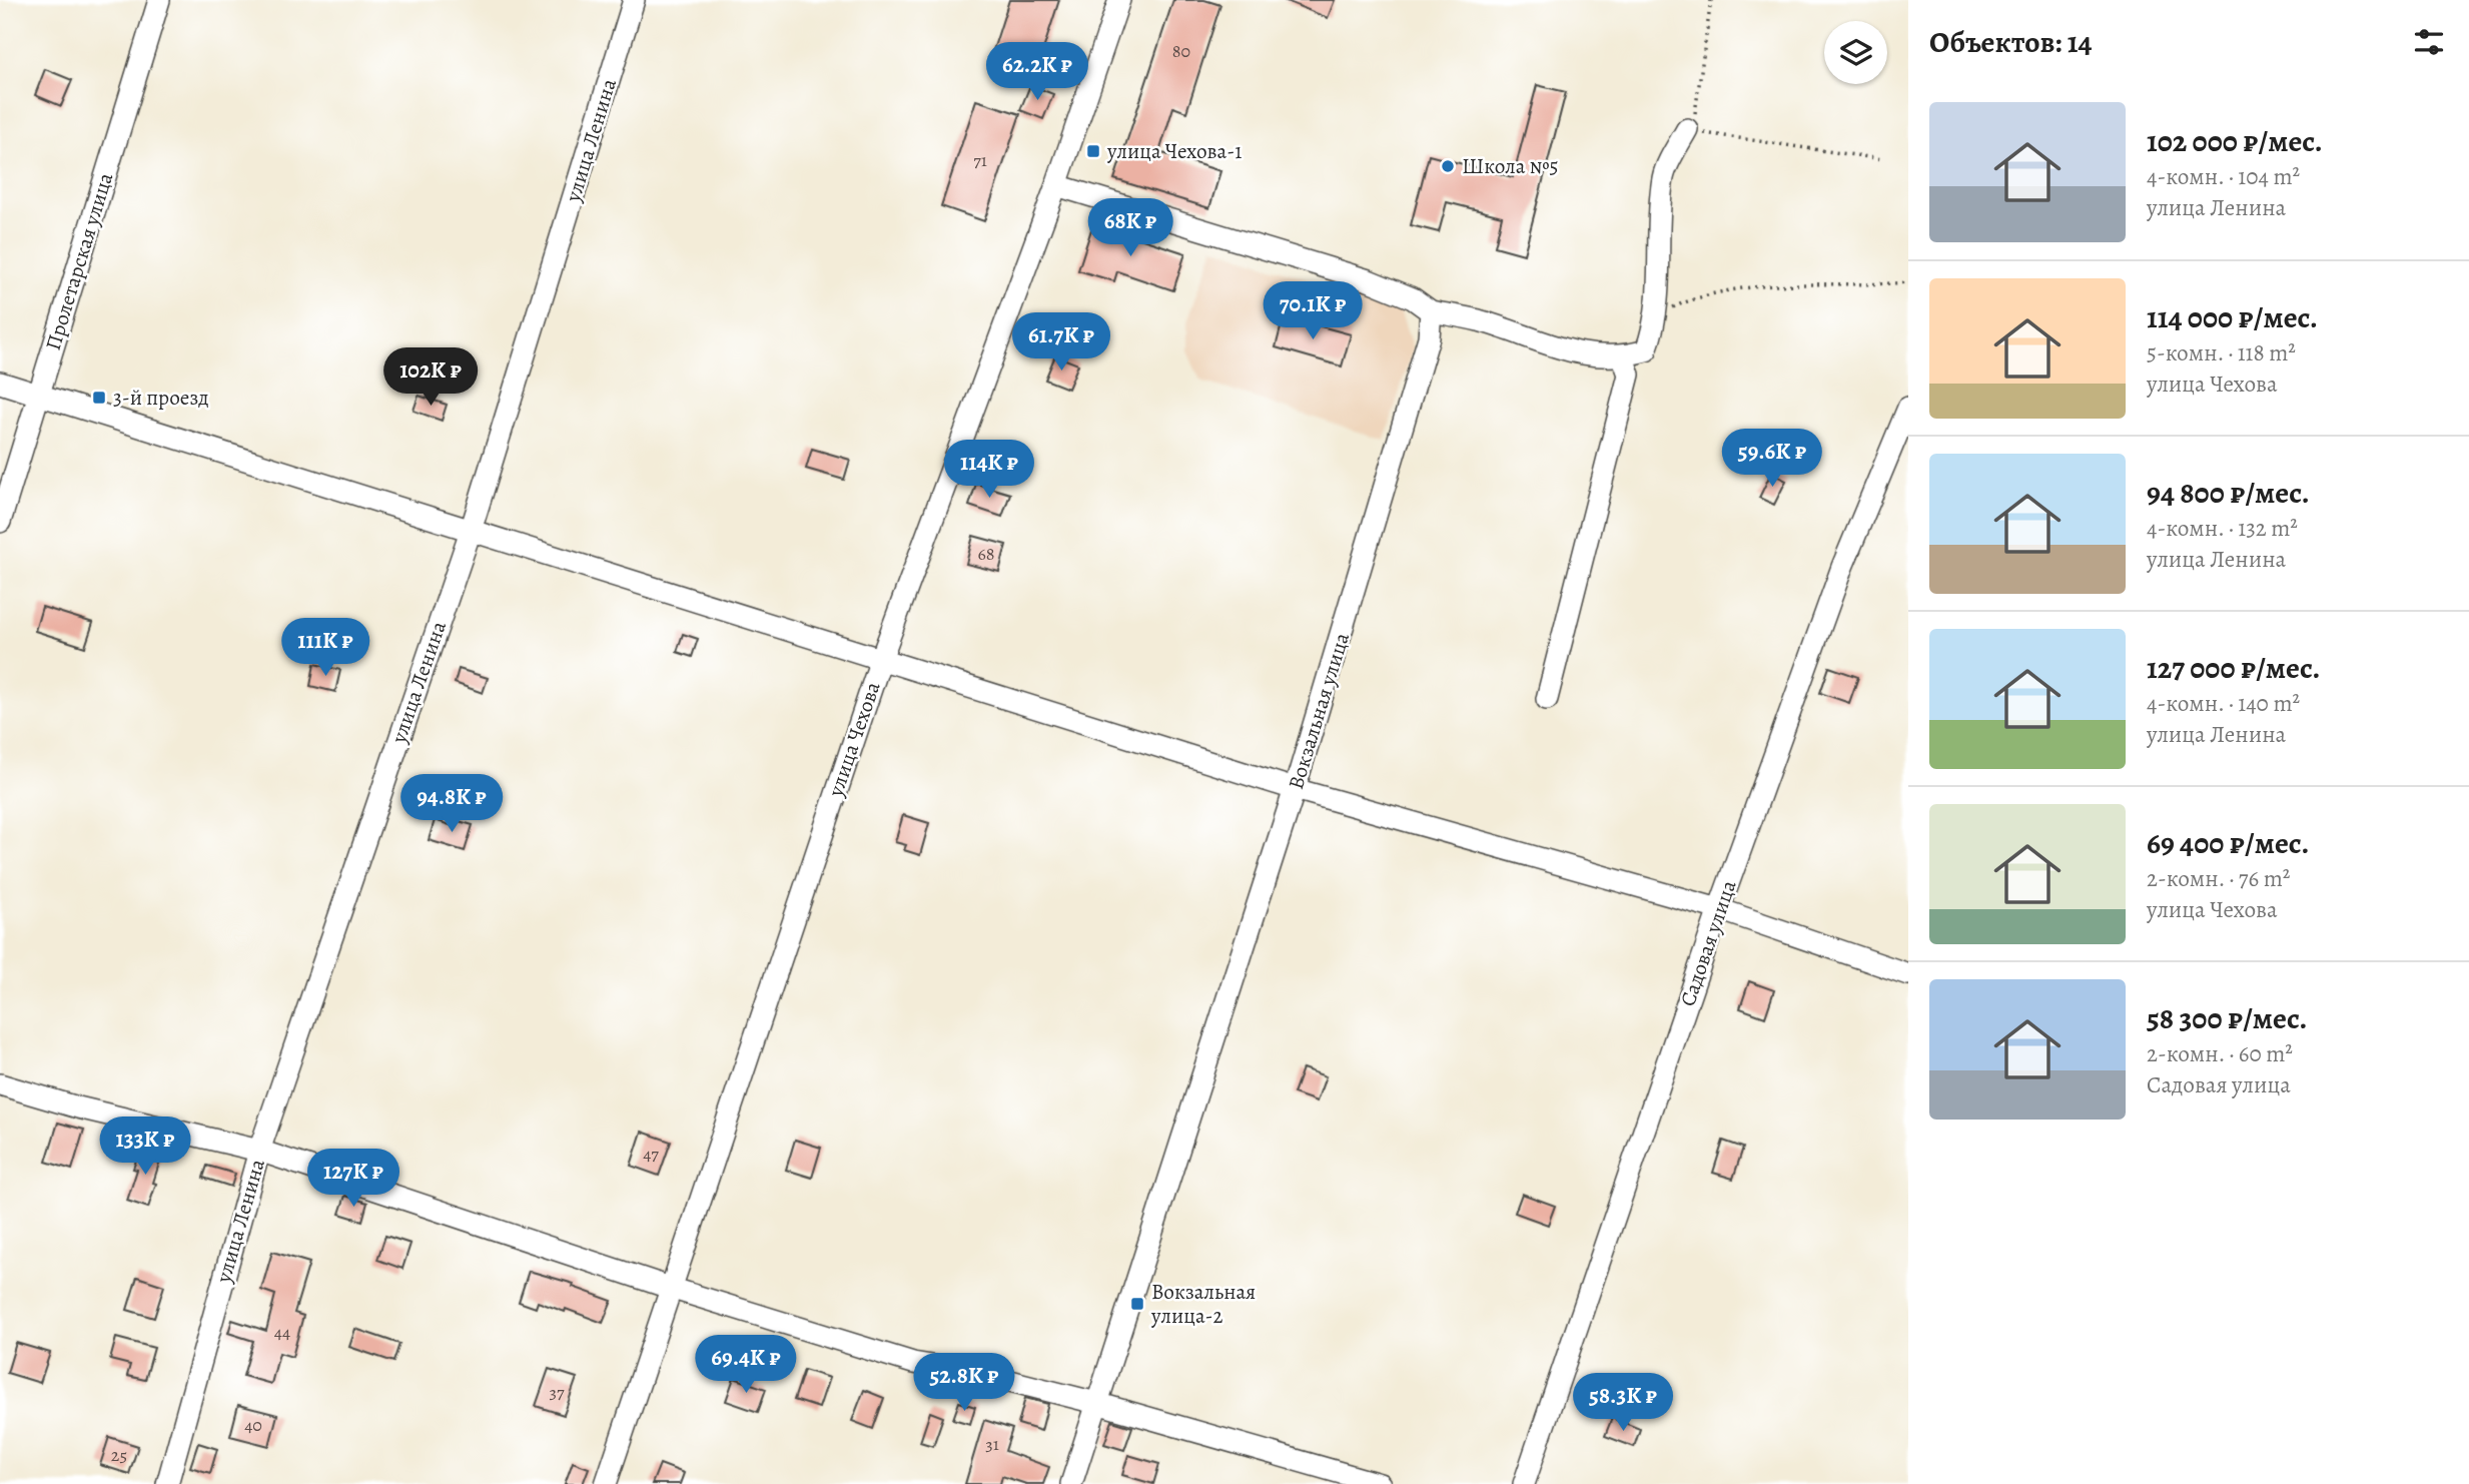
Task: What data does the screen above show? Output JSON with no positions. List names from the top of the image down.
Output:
{
  "streets": {
    "street": [
      "улица Ленина",
      "Пролетарская улица",
      "Вокзальная улица",
      "улица Чехова",
      "Садовая улица"
    ]
  },
  "places": {
    "transit": ["улица Чехова-1", "3-й проезд", "Вокзальная улица-2"],
    "other": ["Школа №5"]
  },
  "house_numbers": [
    "80",
    "71",
    "68",
    "47",
    "44",
    "37",
    "40",
    "31",
    "25"
  ],
  "page": {
    "heading": "Объектов: 14",
    "price": [
      "62.2K ₽",
      "68K ₽",
      "70.1K ₽",
      "61.7K ₽",
      "102K ₽",
      "59.6K ₽",
      "114K ₽",
      "111K ₽",
      "94.8K ₽",
      "133K ₽",
      "127K ₽",
      "69.4K ₽",
      "52.8K ₽",
      "58.3K ₽"
    ],
    "list": [
      {
        "name": "102 000 ₽/мес.",
        "note": "4-комн. · 104 m² · улица Ленина"
      },
      {
        "name": "114 000 ₽/мес.",
        "note": "5-комн. · 118 m² · улица Чехова"
      },
      {
        "name": "94 800 ₽/мес.",
        "note": "4-комн. · 132 m² · улица Ленина"
      },
      {
        "name": "127 000 ₽/мес.",
        "note": "4-комн. · 140 m² · улица Ленина"
      },
      {
        "name": "69 400 ₽/мес.",
        "note": "2-комн. · 76 m² · улица Чехова"
      },
      {
        "name": "58 300 ₽/мес.",
        "note": "2-комн. · 60 m² · Садовая улица"
      }
    ]
  }
}
